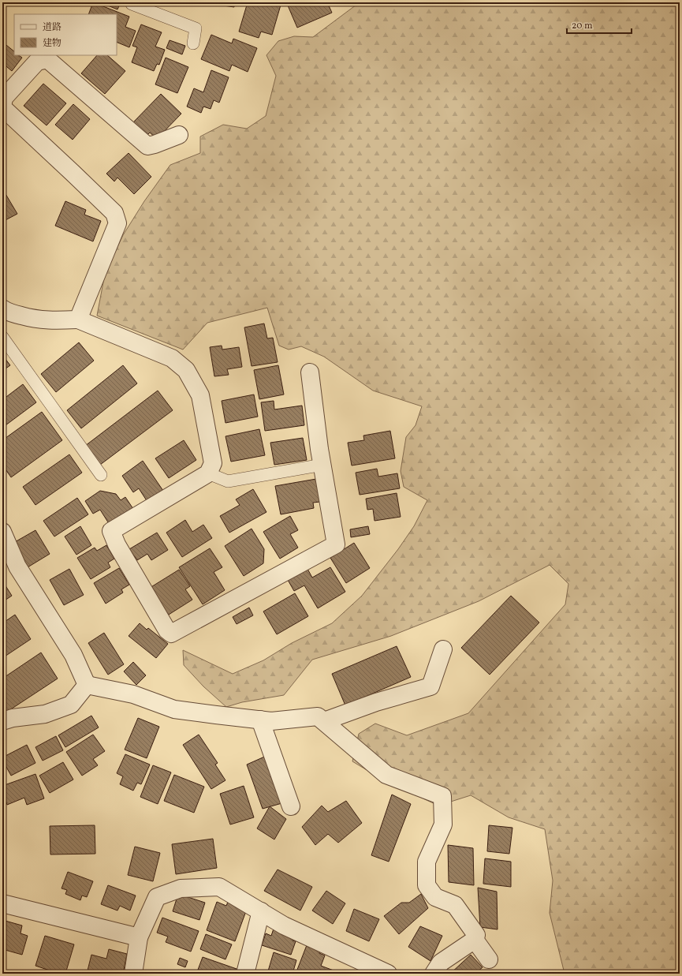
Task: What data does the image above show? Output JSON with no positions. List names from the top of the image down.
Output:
{
  "legend": ["道路", "建物"],
  "scale_bar": "20 m"
}
